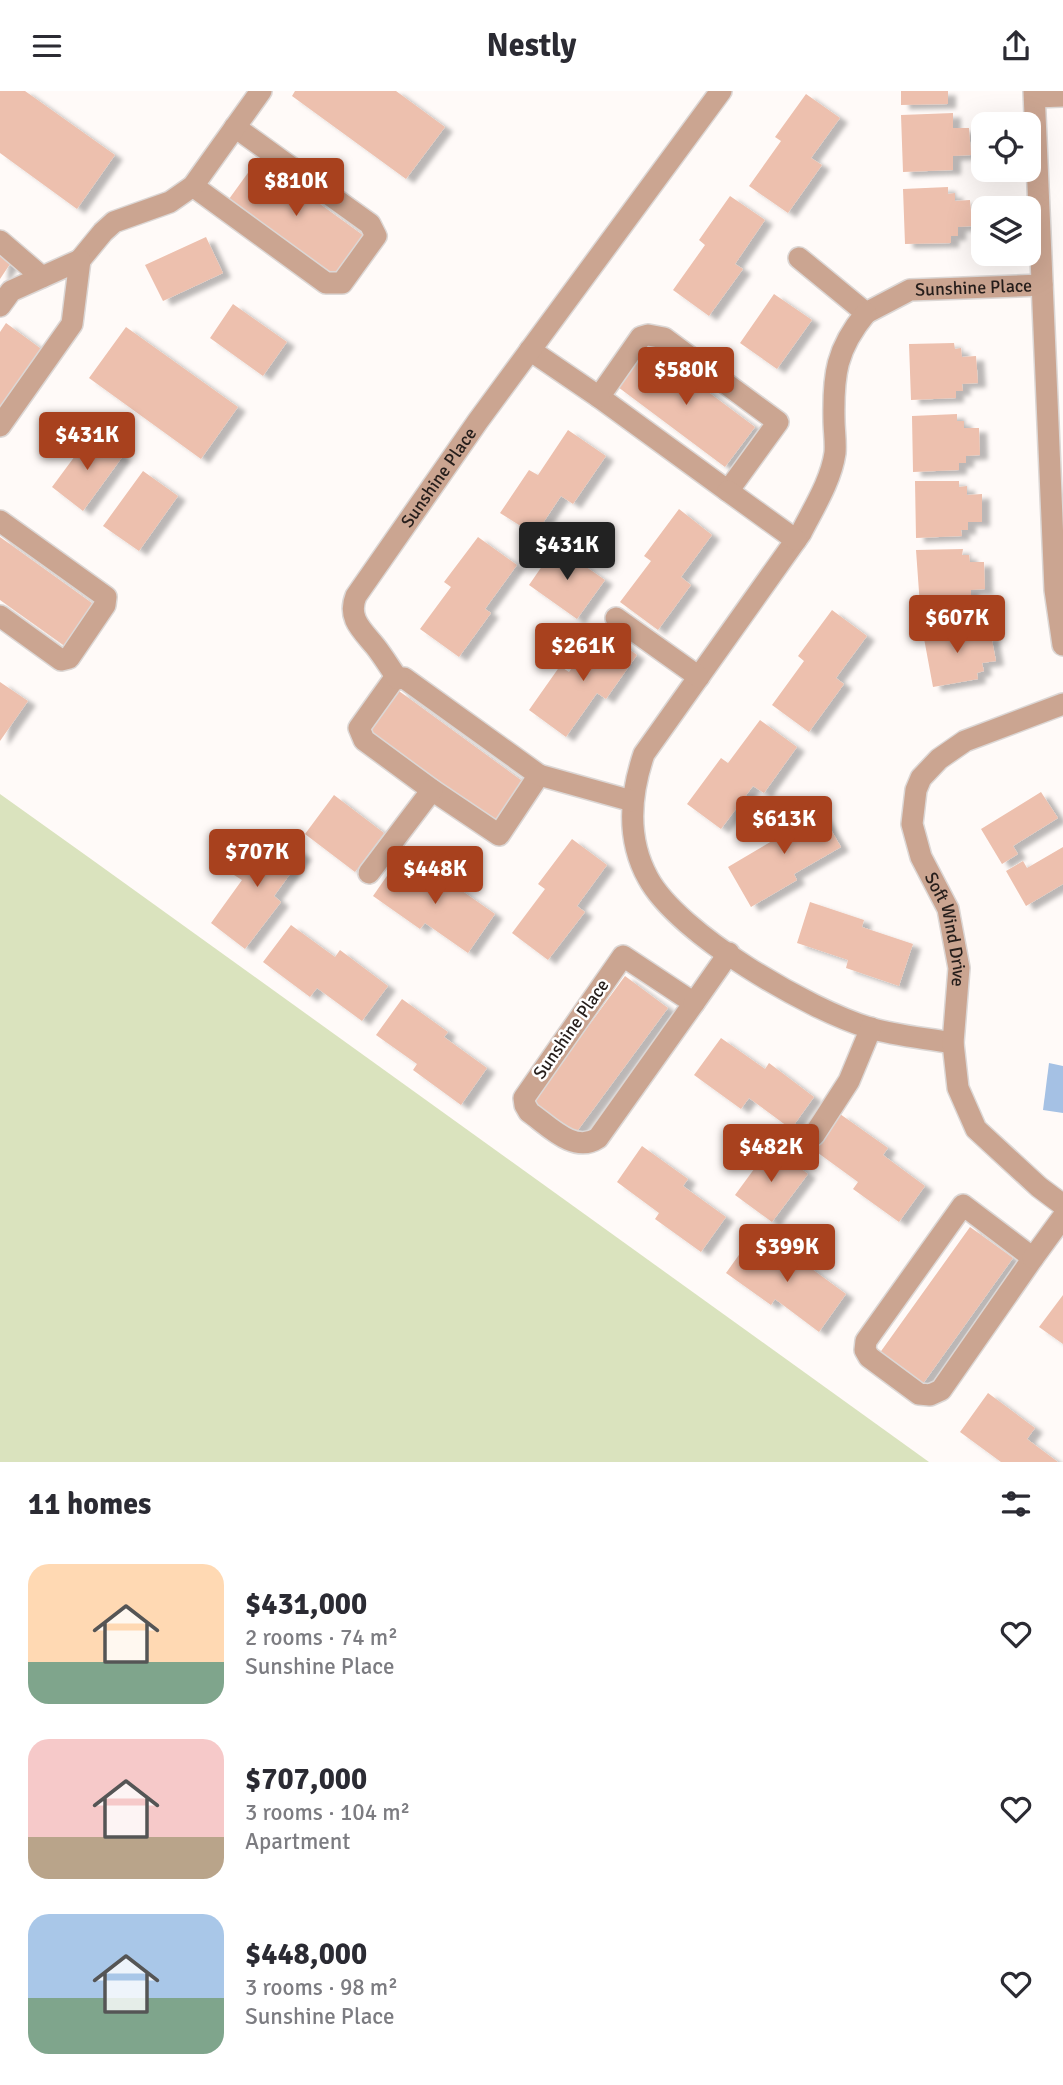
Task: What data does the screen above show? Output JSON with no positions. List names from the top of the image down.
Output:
{
  "streets": {
    "street": ["Sunshine Place", "Soft Wind Drive"]
  },
  "crossings": [
    ["Sunshine Place", "Soft Wind Drive"]
  ],
  "page": {
    "header": "Nestly",
    "price": [
      "$810K",
      "$580K",
      "$431K",
      "$431K",
      "$607K",
      "$261K",
      "$613K",
      "$707K",
      "$448K",
      "$482K",
      "$399K"
    ],
    "heading": "11 homes",
    "list": [
      {
        "name": "$431,000",
        "note": "2 rooms · 74 m² · Sunshine Place"
      },
      {
        "name": "$707,000",
        "note": "3 rooms · 104 m² · Apartment"
      },
      {
        "name": "$448,000",
        "note": "3 rooms · 98 m² · Sunshine Place"
      }
    ]
  }
}
